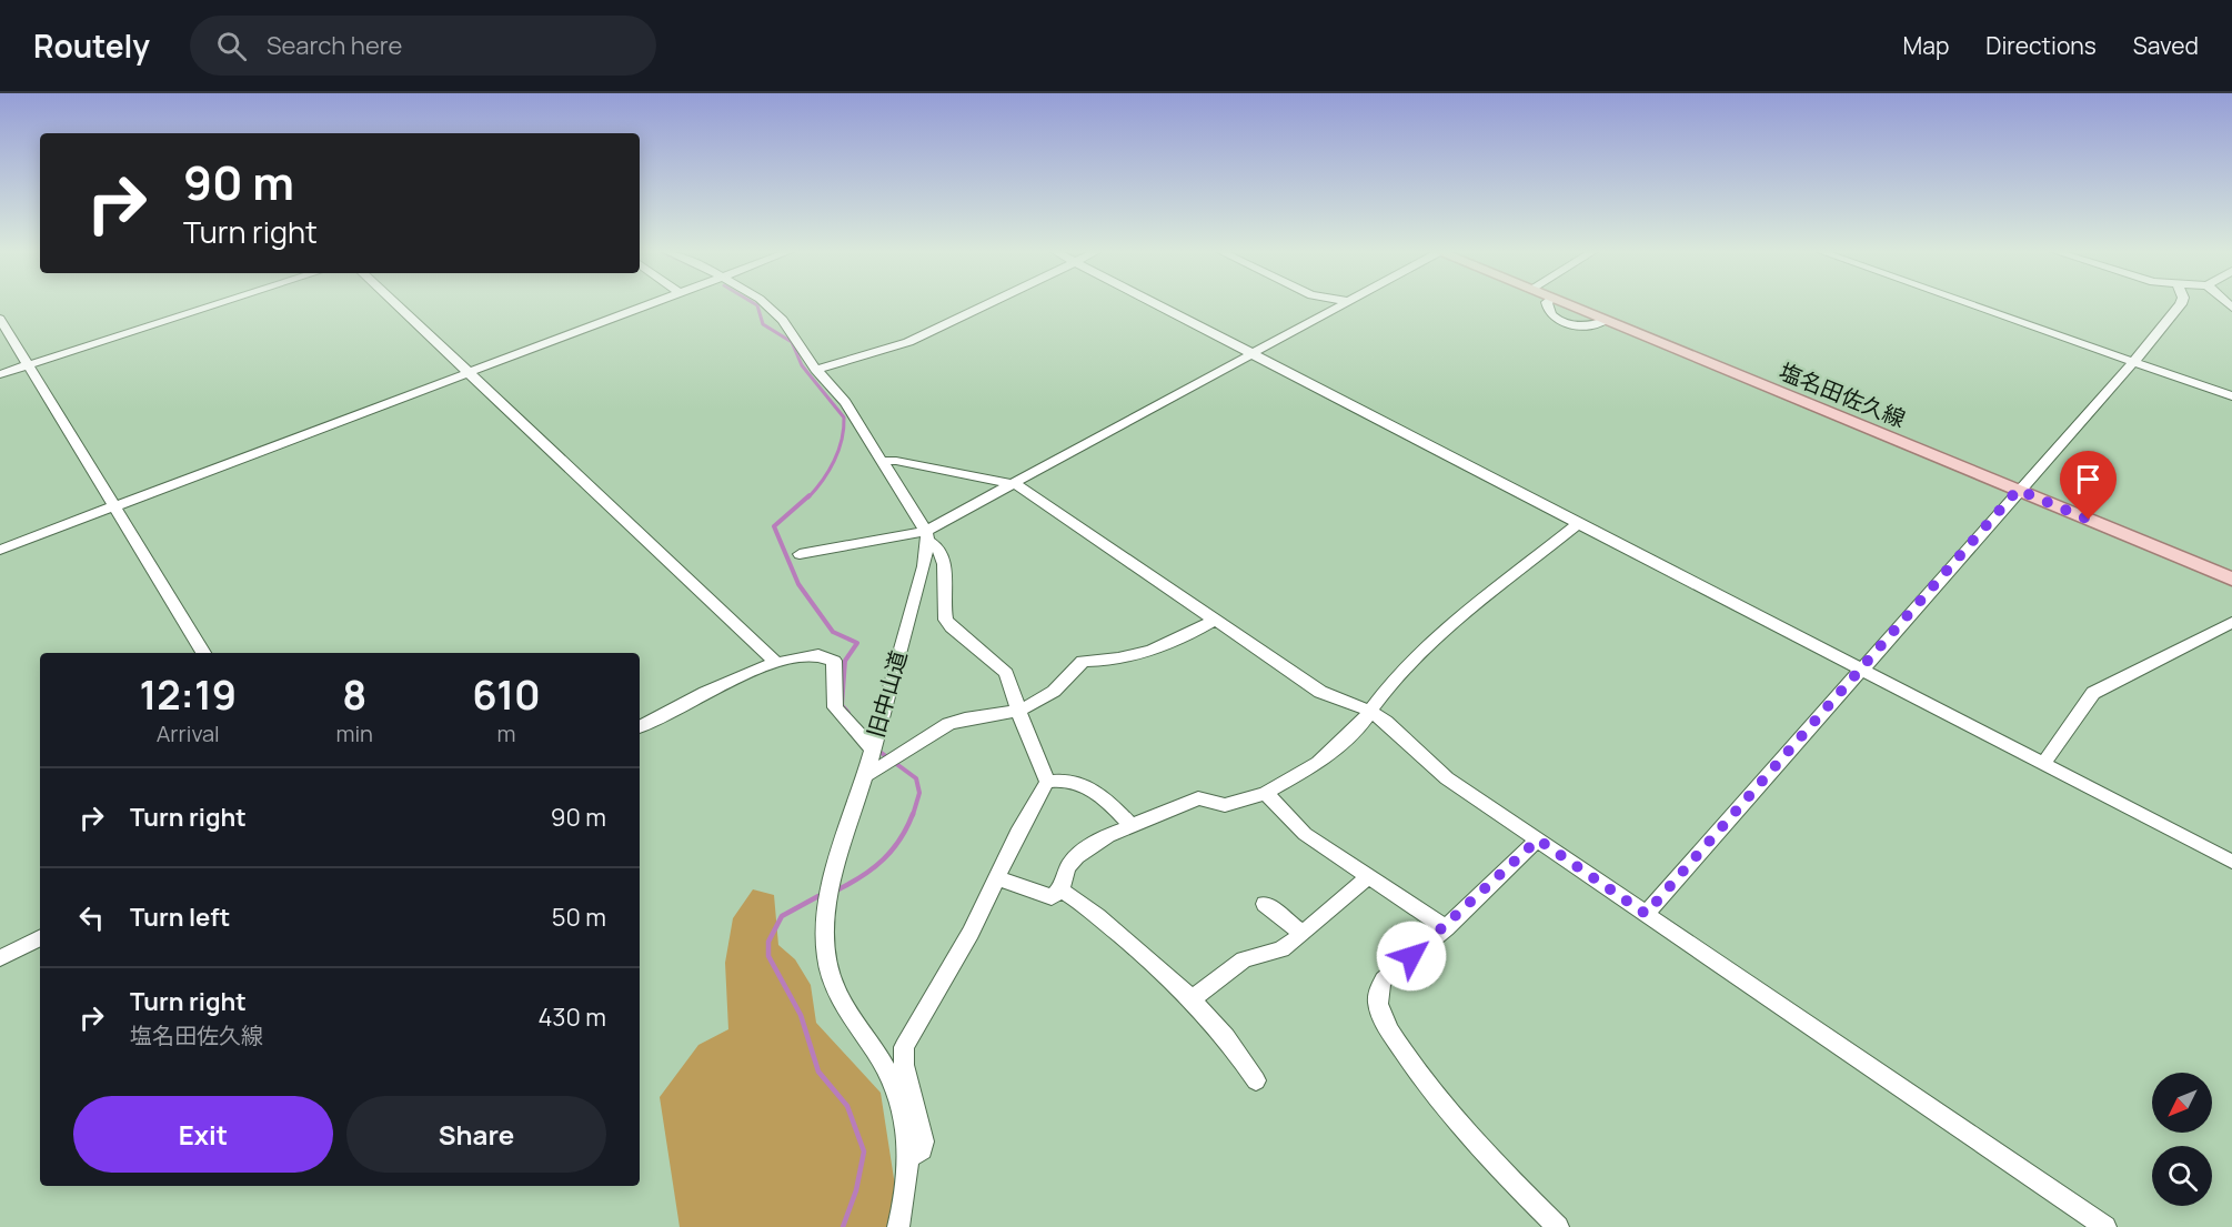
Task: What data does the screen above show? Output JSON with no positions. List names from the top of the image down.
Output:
{
  "streets": {
    "main road": ["塩名田佐久線"],
    "street": ["旧中山道"]
  },
  "north": "bottom left",
  "page": {
    "header": "Routely",
    "search": "Search here",
    "nav": ["Map", "Directions", "Saved"],
    "turn": ["90 m", "Turn right"],
    "eta": [
      "12:19",
      "Arrival",
      "8",
      "min",
      "610",
      "m"
    ],
    "list": [
      {
        "name": "Turn right",
        "value": "90 m"
      },
      {
        "name": "Turn left",
        "value": "50 m"
      },
      {
        "name": "Turn right",
        "note": "塩名田佐久線",
        "value": "430 m"
      }
    ],
    "buttons": ["Exit", "Share"]
  }
}
